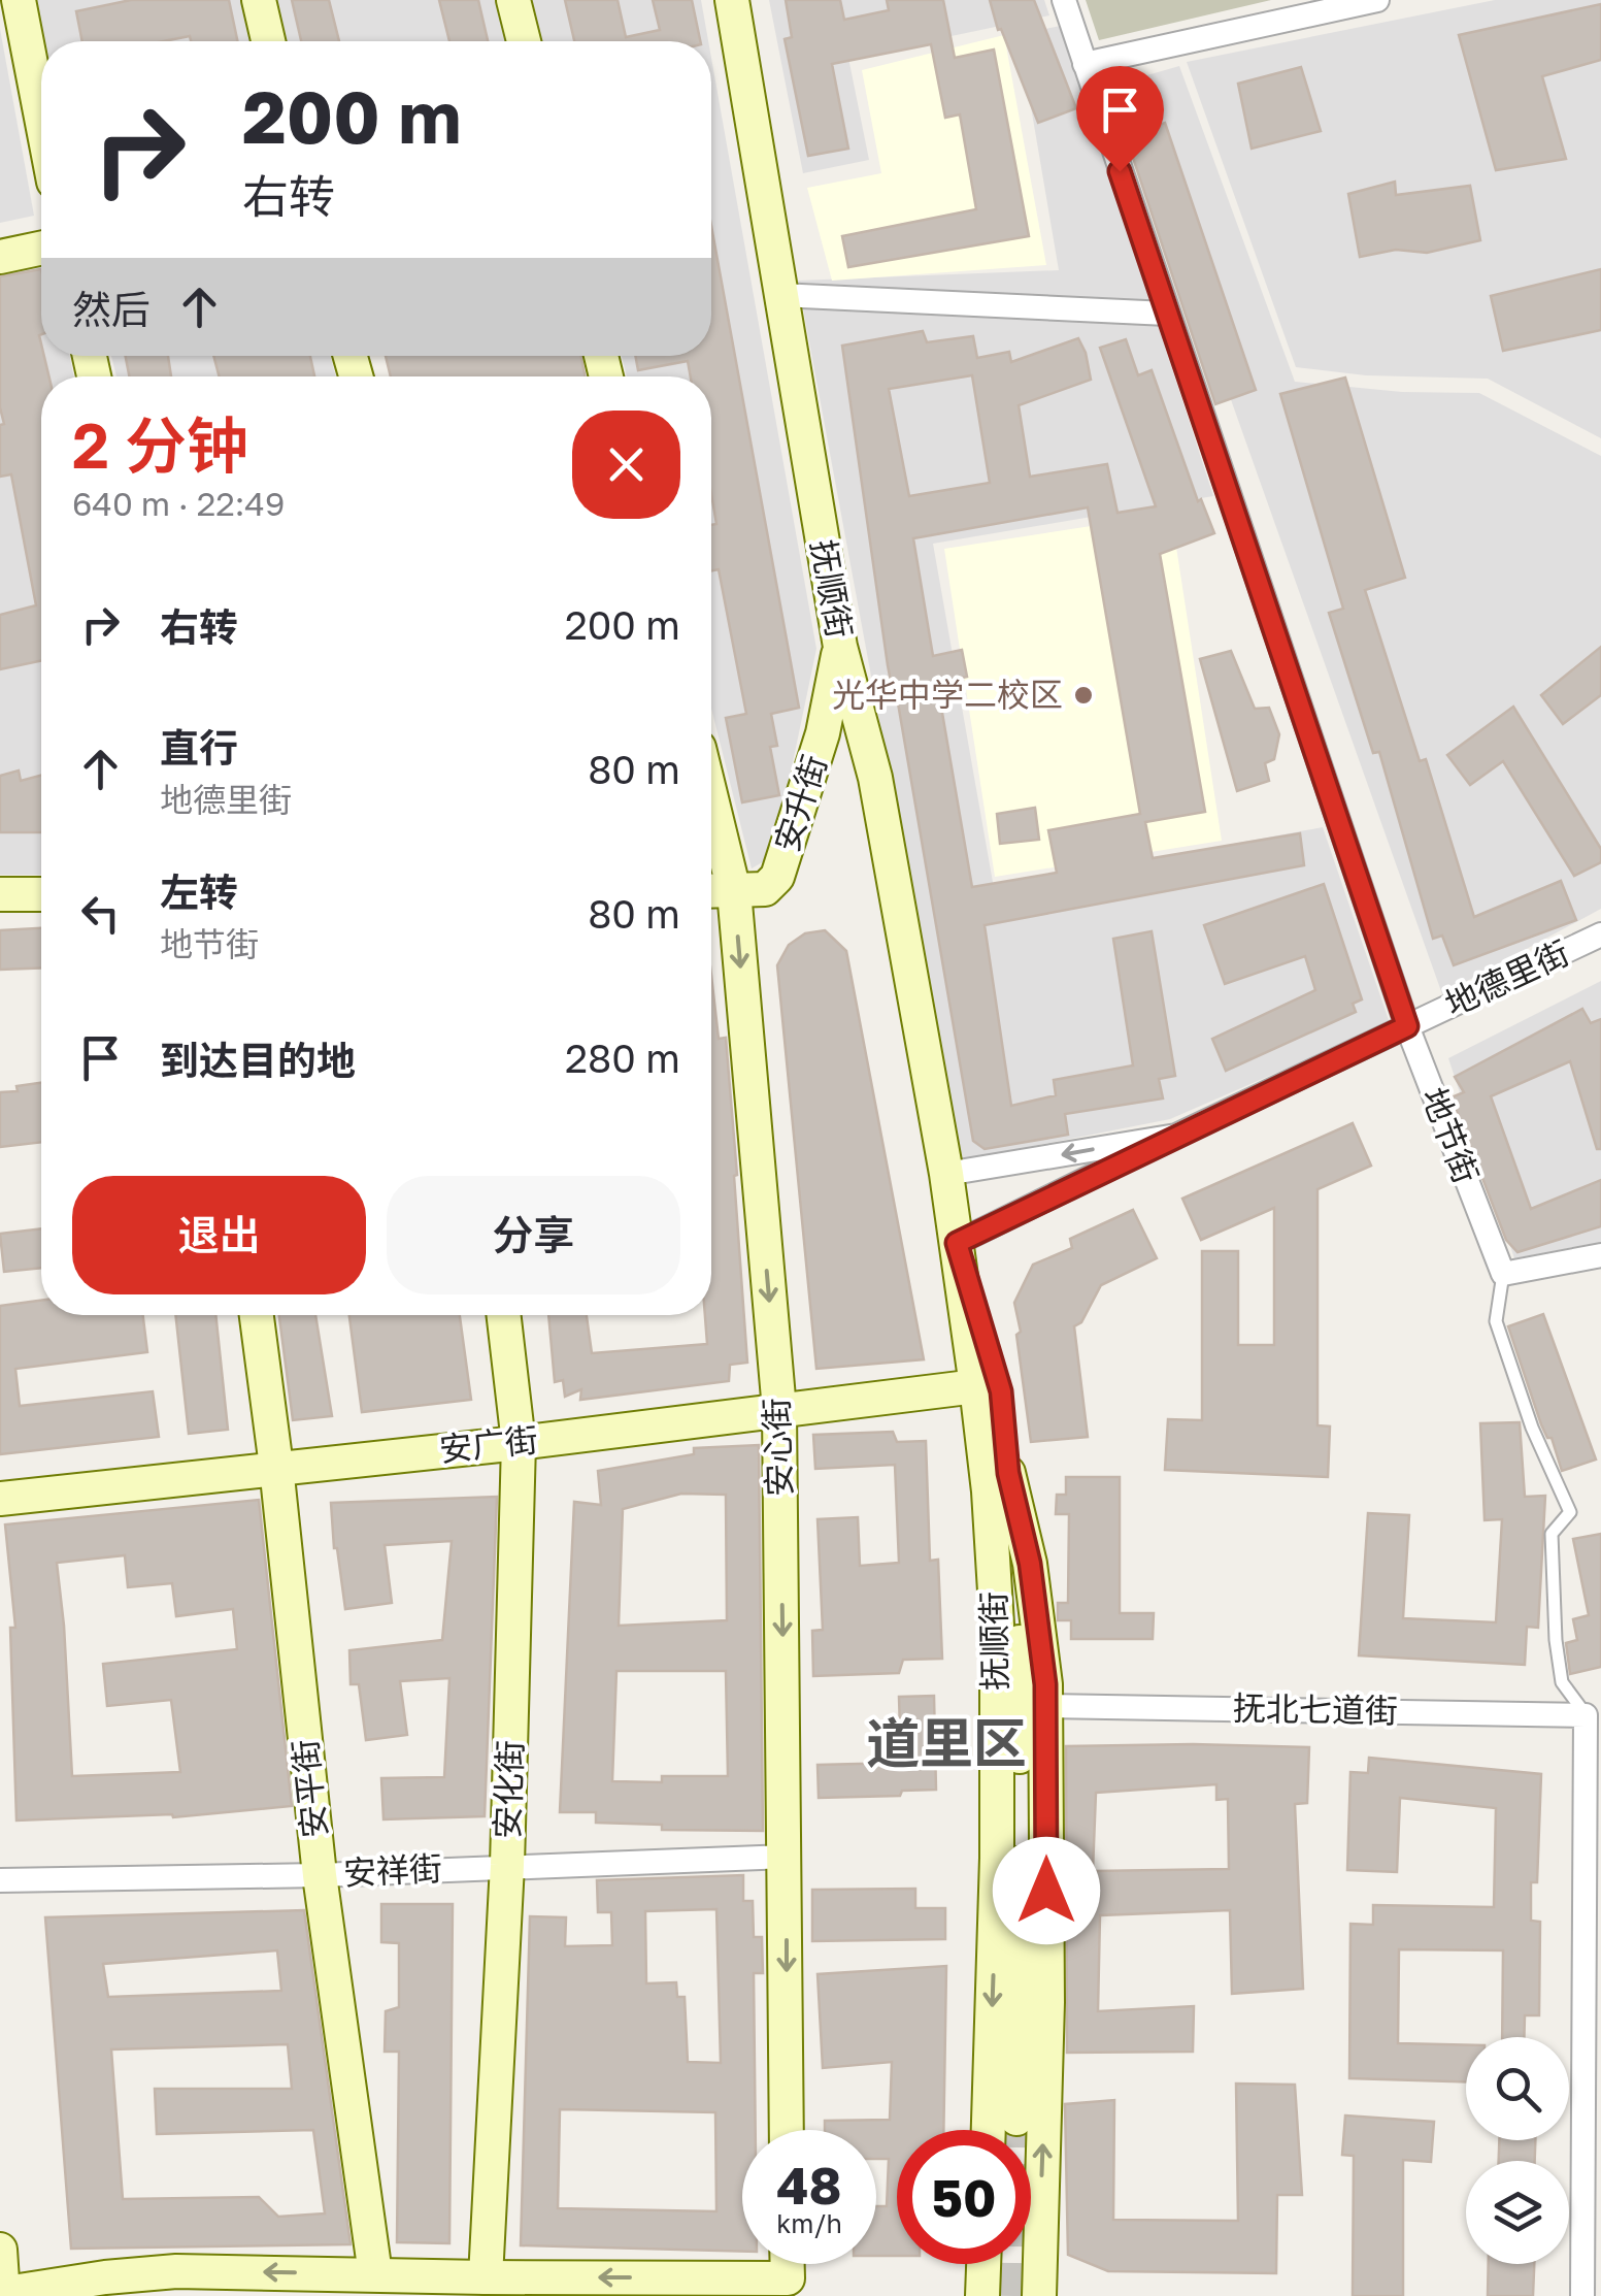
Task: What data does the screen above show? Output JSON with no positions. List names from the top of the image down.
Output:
{
  "streets": {
    "main road": [
      "抚顺街",
      "安升街",
      "安广街",
      "安心街",
      "安平街",
      "安化街"
    ],
    "street": [
      "地德里街",
      "地节街",
      "抚北七道街",
      "安祥街"
    ]
  },
  "crossings": [
    ["抚顺街", "安升街"],
    ["抚顺街", "地德里街"],
    ["抚顺街", "安广街"],
    ["抚顺街", "抚北七道街"],
    ["安升街", "安心街"],
    ["地德里街", "地节街"],
    ["地节街", "抚北七道街"],
    ["安广街", "安心街"],
    ["安广街", "安平街"],
    ["安广街", "安化街"],
    ["安心街", "安祥街"],
    ["安平街", "安祥街"],
    ["安化街", "安祥街"]
  ],
  "one_way": ["安心街"],
  "districts": ["道里区"],
  "places": ["光华中学二校区"],
  "page": {
    "turn": ["200 m", "右转"],
    "then": "然后",
    "heading": ["2 分钟", "640 m · 22:49"],
    "list": [
      {
        "name": "右转",
        "value": "200 m"
      },
      {
        "name": "直行",
        "note": "地德里街",
        "value": "80 m"
      },
      {
        "name": "左转",
        "note": "地节街",
        "value": "80 m"
      },
      {
        "name": "到达目的地",
        "value": "280 m"
      }
    ],
    "buttons": ["退出", "分享"],
    "speed": "48 km/h",
    "limit": "50"
  }
}
